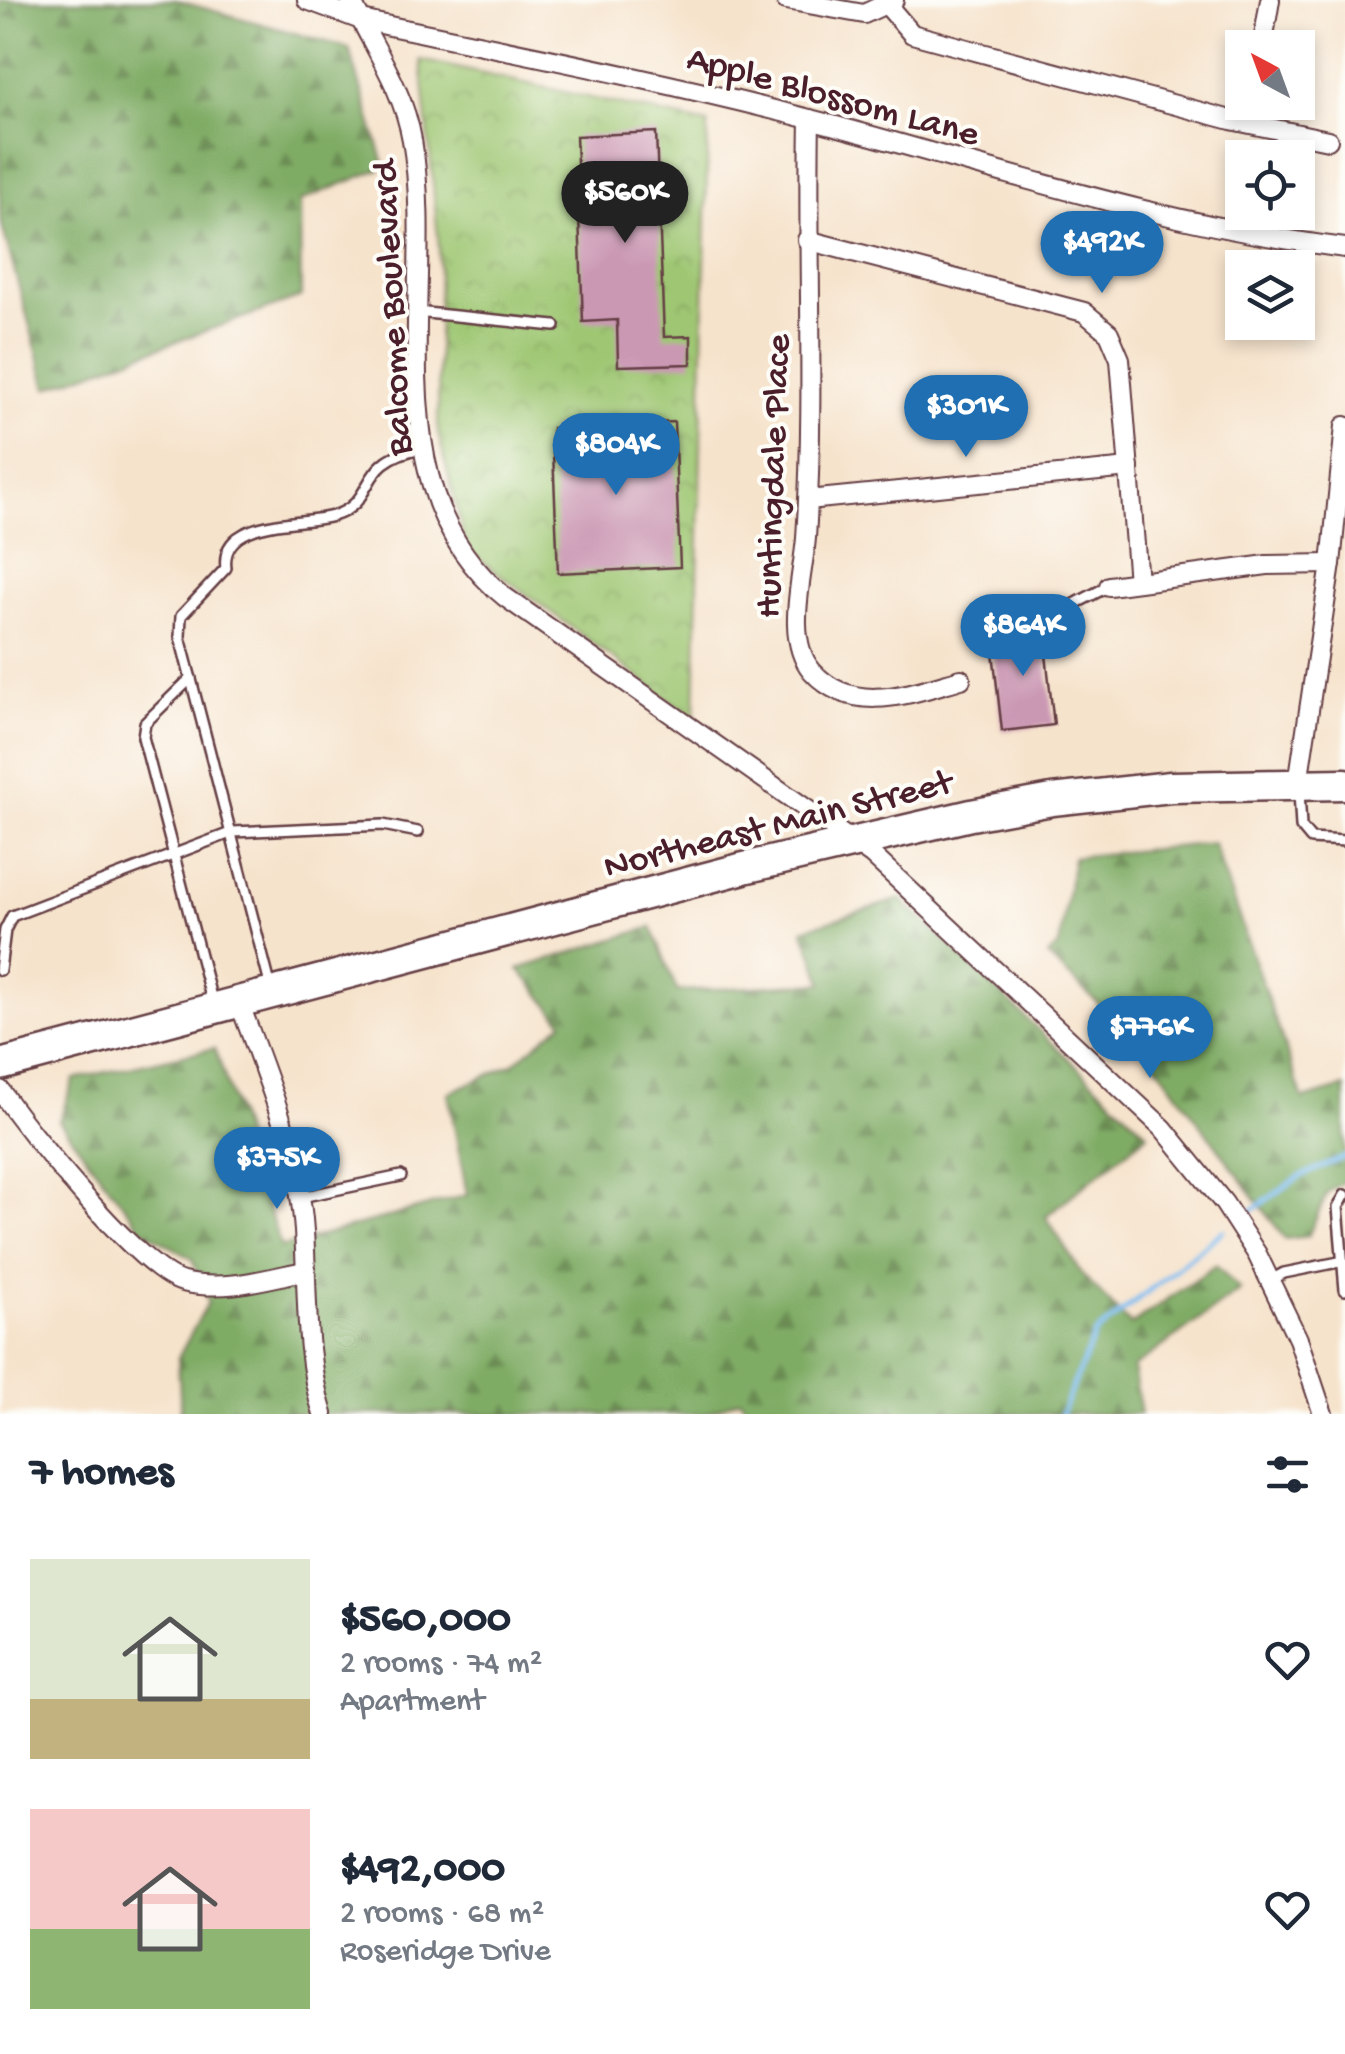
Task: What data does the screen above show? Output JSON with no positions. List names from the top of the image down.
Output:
{
  "streets": {
    "main road": ["Northeast Main Street"],
    "street": ["Apple Blossom Lane", "Balcome Boulevard", "Huntingdale Place"]
  },
  "crossings": [
    ["Apple Blossom Lane", "Balcome Boulevard"],
    ["Apple Blossom Lane", "Huntingdale Place"],
    ["Balcome Boulevard", "Northeast Main Street"]
  ],
  "north": "top left",
  "page": {
    "price": [
      "$560K",
      "$492K",
      "$301K",
      "$804K",
      "$864K",
      "$776K",
      "$375K"
    ],
    "heading": "7 homes",
    "list": [
      {
        "name": "$560,000",
        "note": "2 rooms · 74 m² · Apartment"
      },
      {
        "name": "$492,000",
        "note": "2 rooms · 68 m² · Roseridge Drive"
      }
    ]
  }
}
